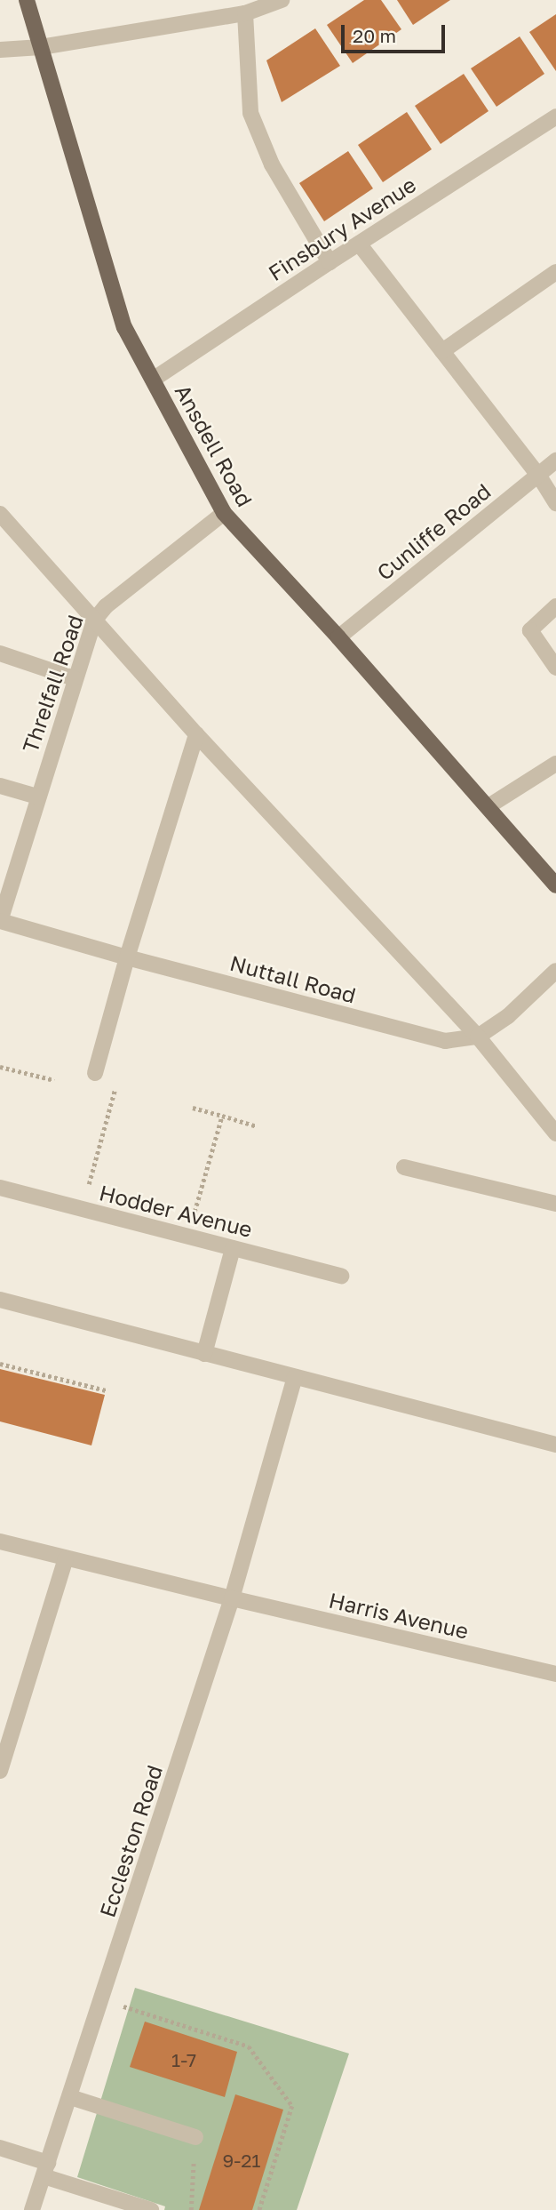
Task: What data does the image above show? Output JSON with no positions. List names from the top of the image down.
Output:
{
  "streets": {
    "main road": ["Ansdell Road"],
    "street": [
      "Finsbury Avenue",
      "Cunliffe Road",
      "Threlfall Road",
      "Nuttall Road",
      "Hodder Avenue",
      "Harris Avenue",
      "Eccleston Road"
    ]
  },
  "crossings": [
    ["Finsbury Avenue", "Ansdell Road"],
    ["Ansdell Road", "Cunliffe Road"],
    ["Ansdell Road", "Threlfall Road"],
    ["Threlfall Road", "Nuttall Road"],
    ["Harris Avenue", "Eccleston Road"]
  ],
  "house_numbers": ["1-7", "9-21"],
  "scale_bar": "20 m"
}
